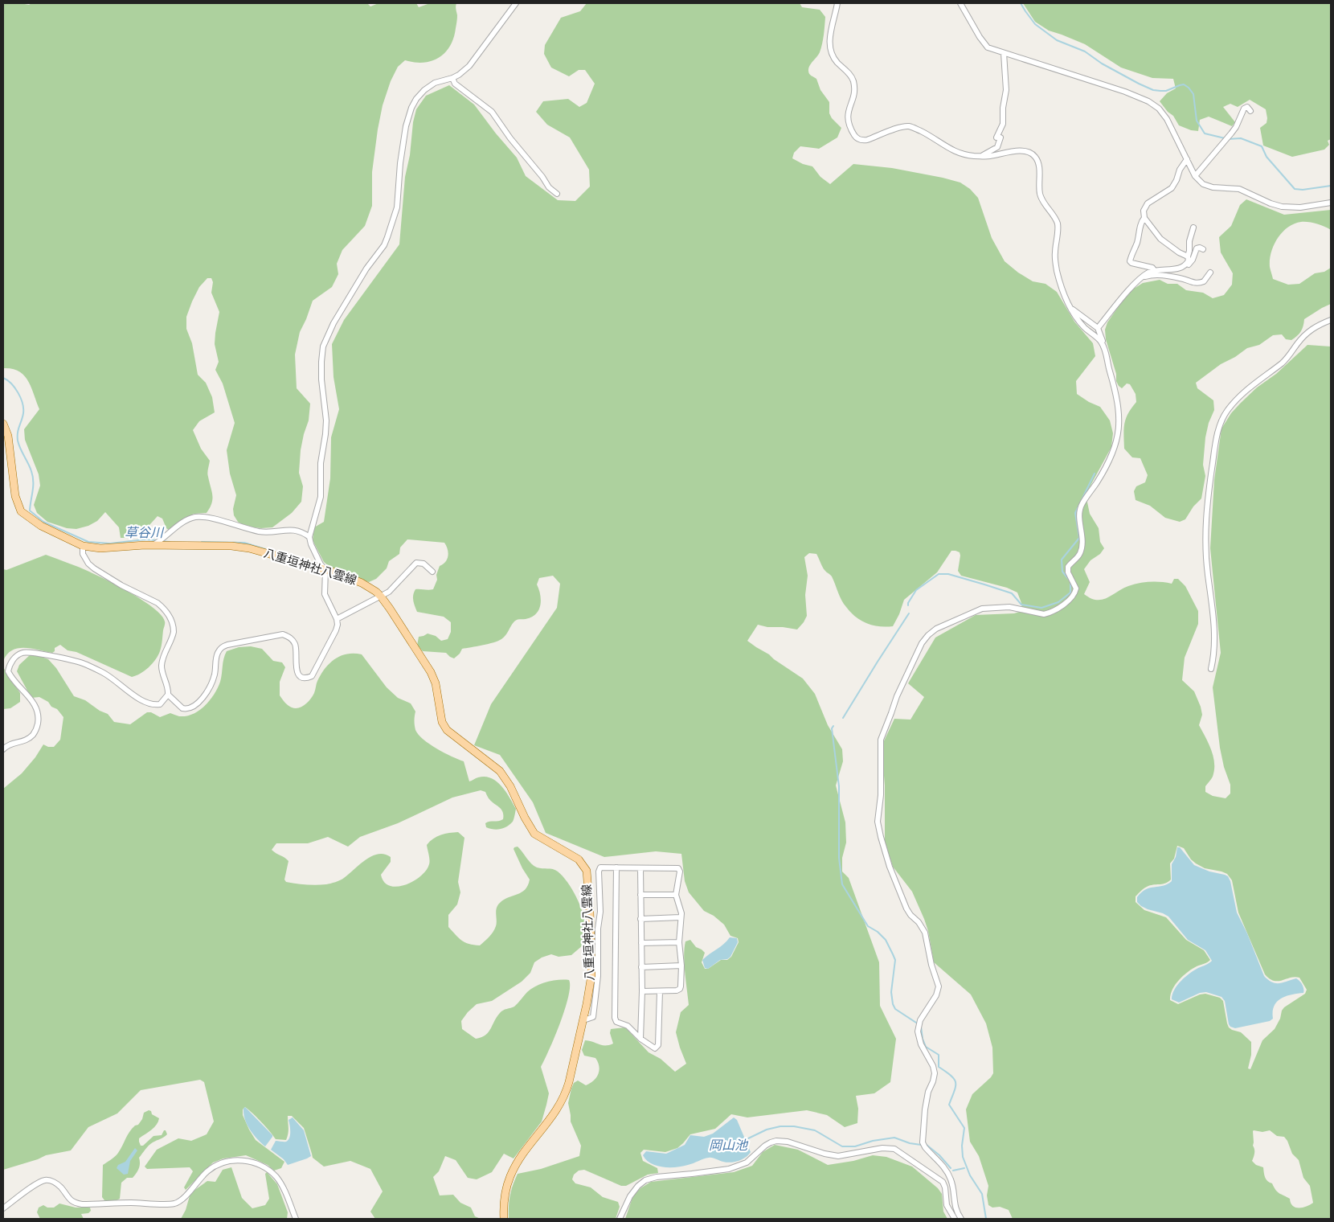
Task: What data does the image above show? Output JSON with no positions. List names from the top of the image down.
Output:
{
  "streets": {
    "main road": ["八重垣神社八雲線"]
  },
  "water": ["草谷川", "岡山池"]
}
